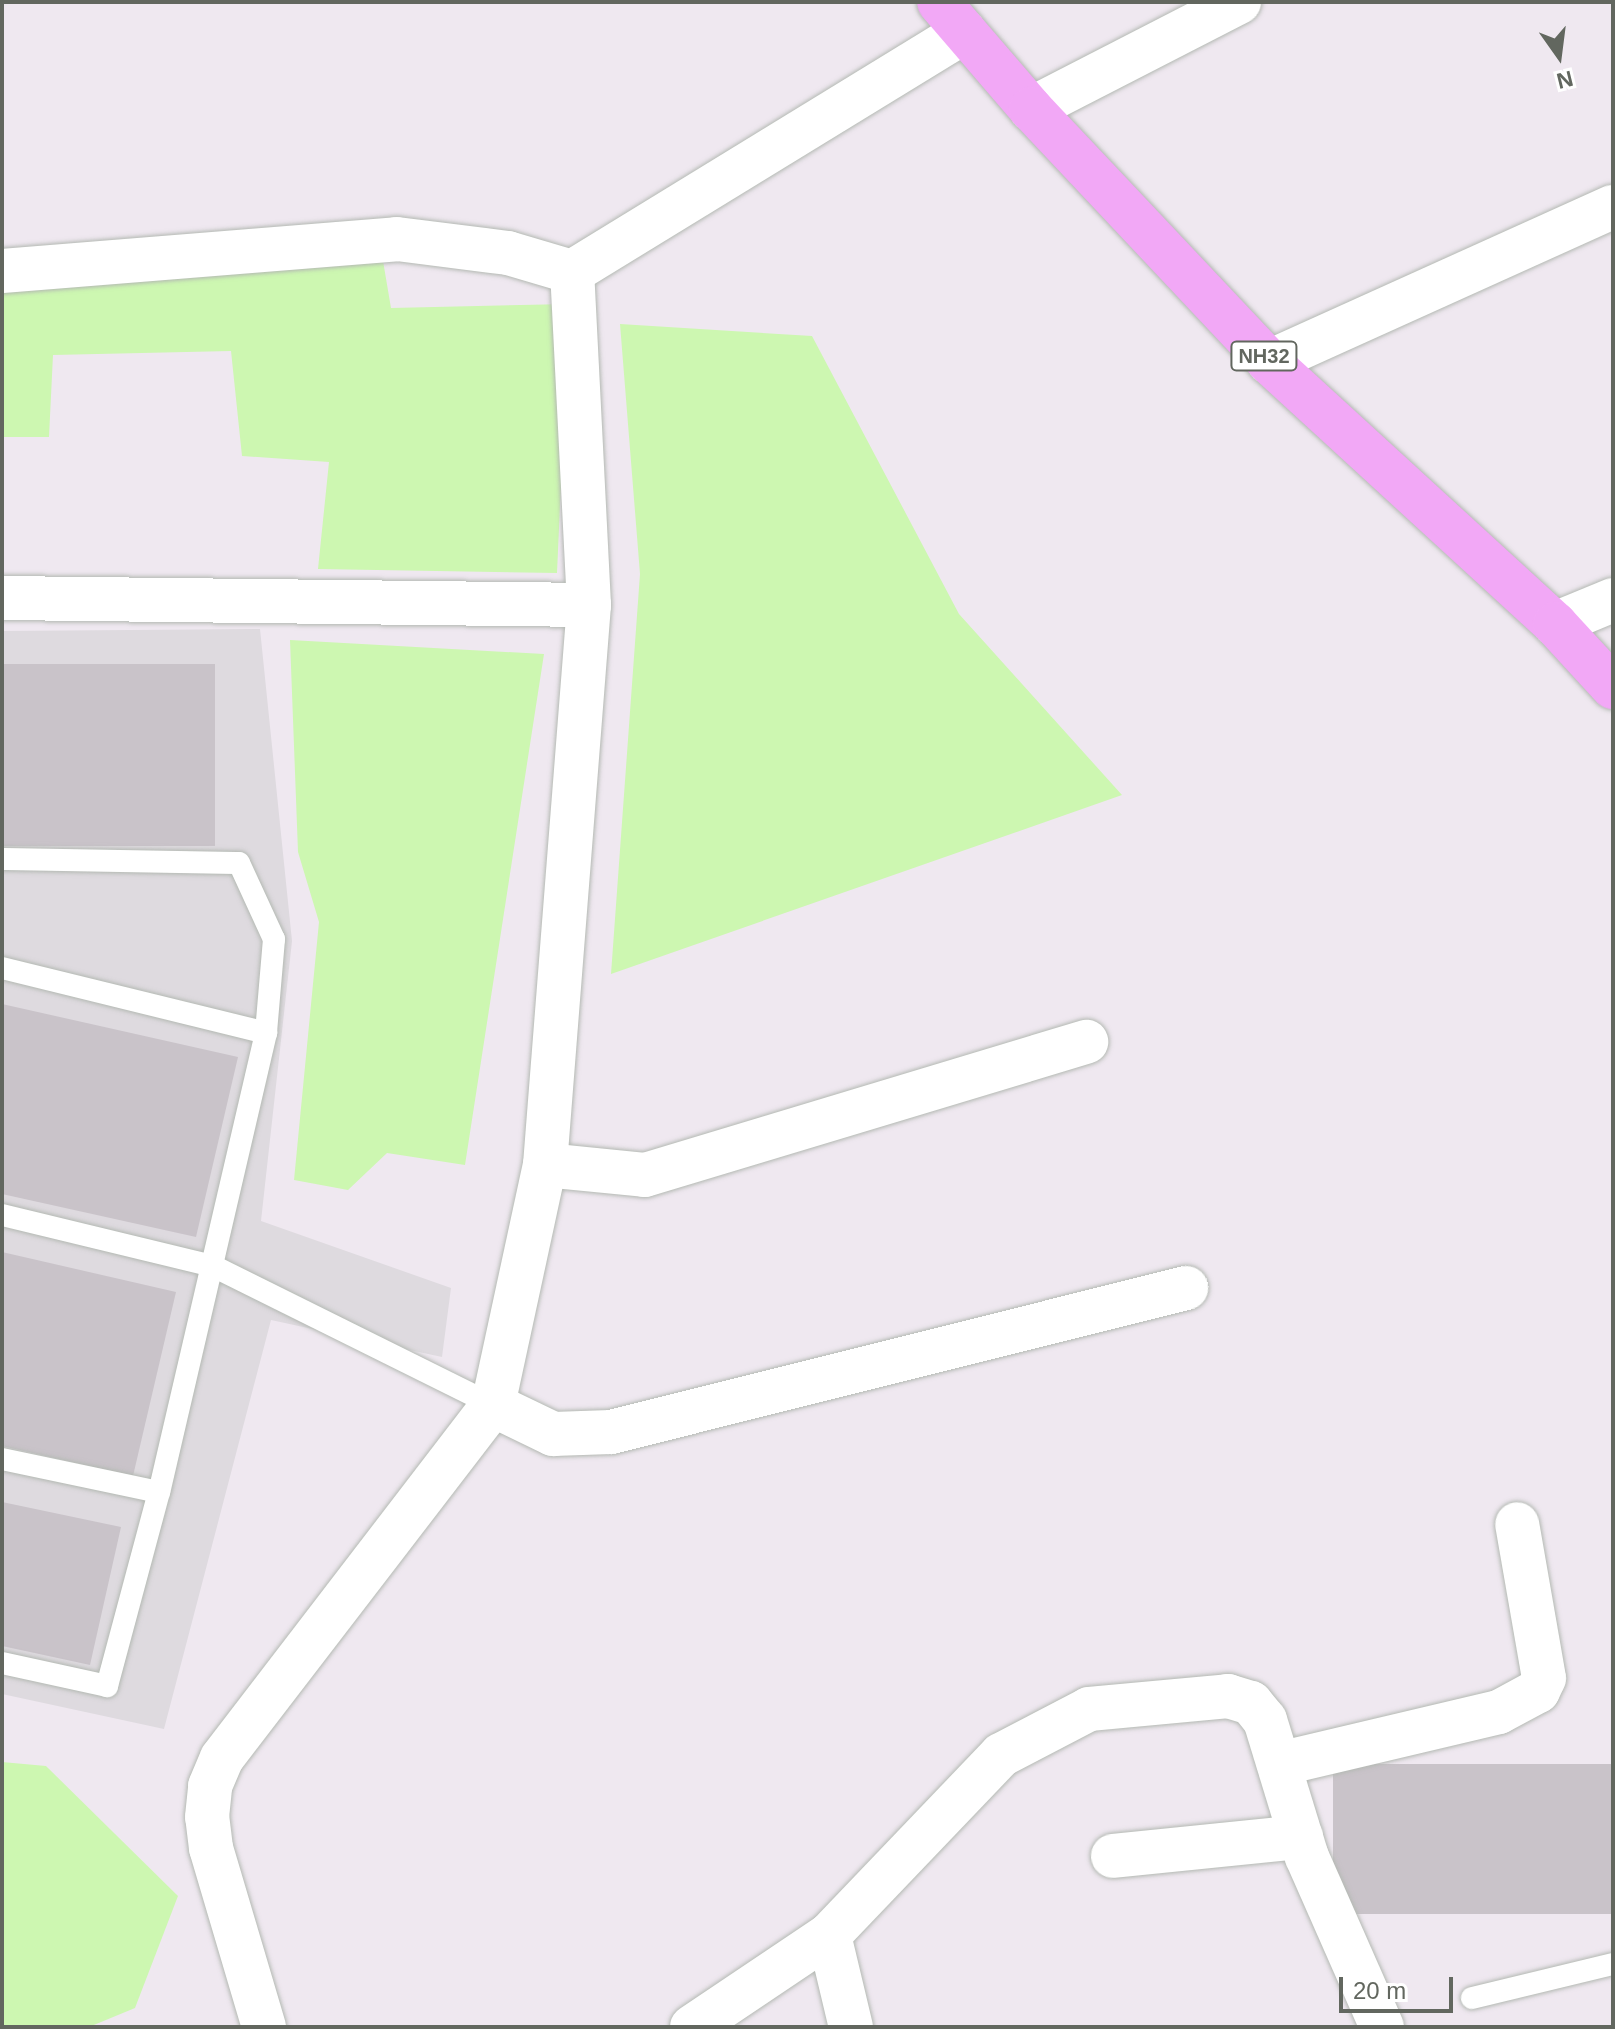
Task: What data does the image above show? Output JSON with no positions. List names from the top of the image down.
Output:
{
  "streets": {
    "highway": ["NH32"]
  },
  "scale_bar": "20 m",
  "north": "bottom"
}
